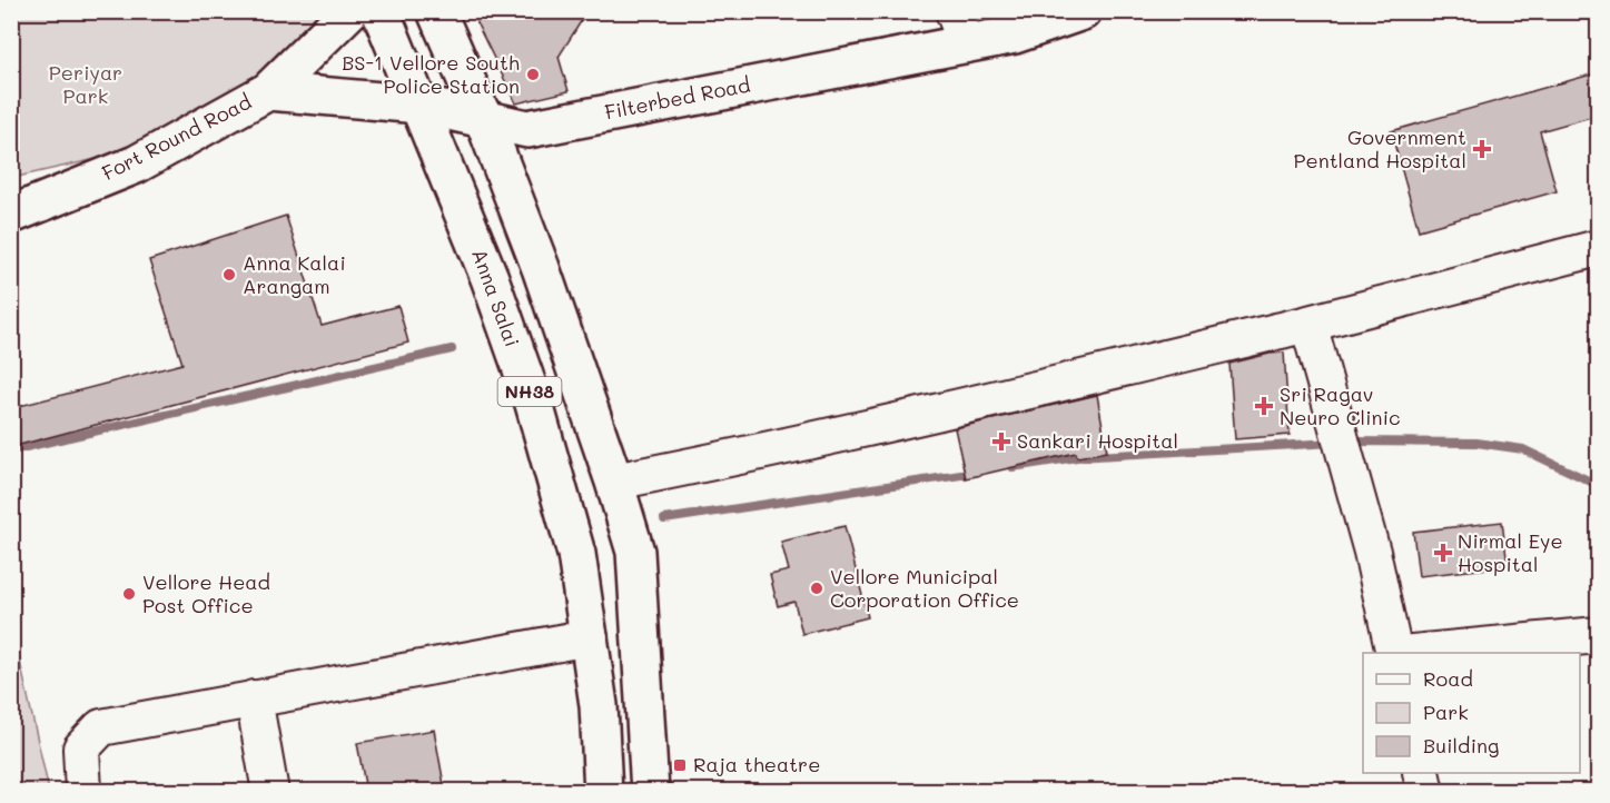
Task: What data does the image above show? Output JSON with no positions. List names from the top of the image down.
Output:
{
  "streets": {
    "main road": [
      "Filterbed Road",
      "Fort Round Road",
      "Anna Salai",
      "NH38"
    ]
  },
  "crossings": [
    ["Filterbed Road", "Fort Round Road"],
    ["Filterbed Road", "Anna Salai"],
    ["Filterbed Road", "NH38"]
  ],
  "parks": ["Periyar Park"],
  "places": {
    "other": [
      "BS-1 Vellore South Police Station",
      "Anna Kalai Arangam",
      "Vellore Municipal Corporation Office",
      "Vellore Head Post Office"
    ],
    "health": [
      "Government Pentland Hospital",
      "Sri Ragav Neuro Clinic",
      "Sankari Hospital",
      "Nirmal Eye Hospital"
    ],
    "transit": ["Raja theatre"]
  },
  "legend": ["Road", "Park", "Building"]
}
